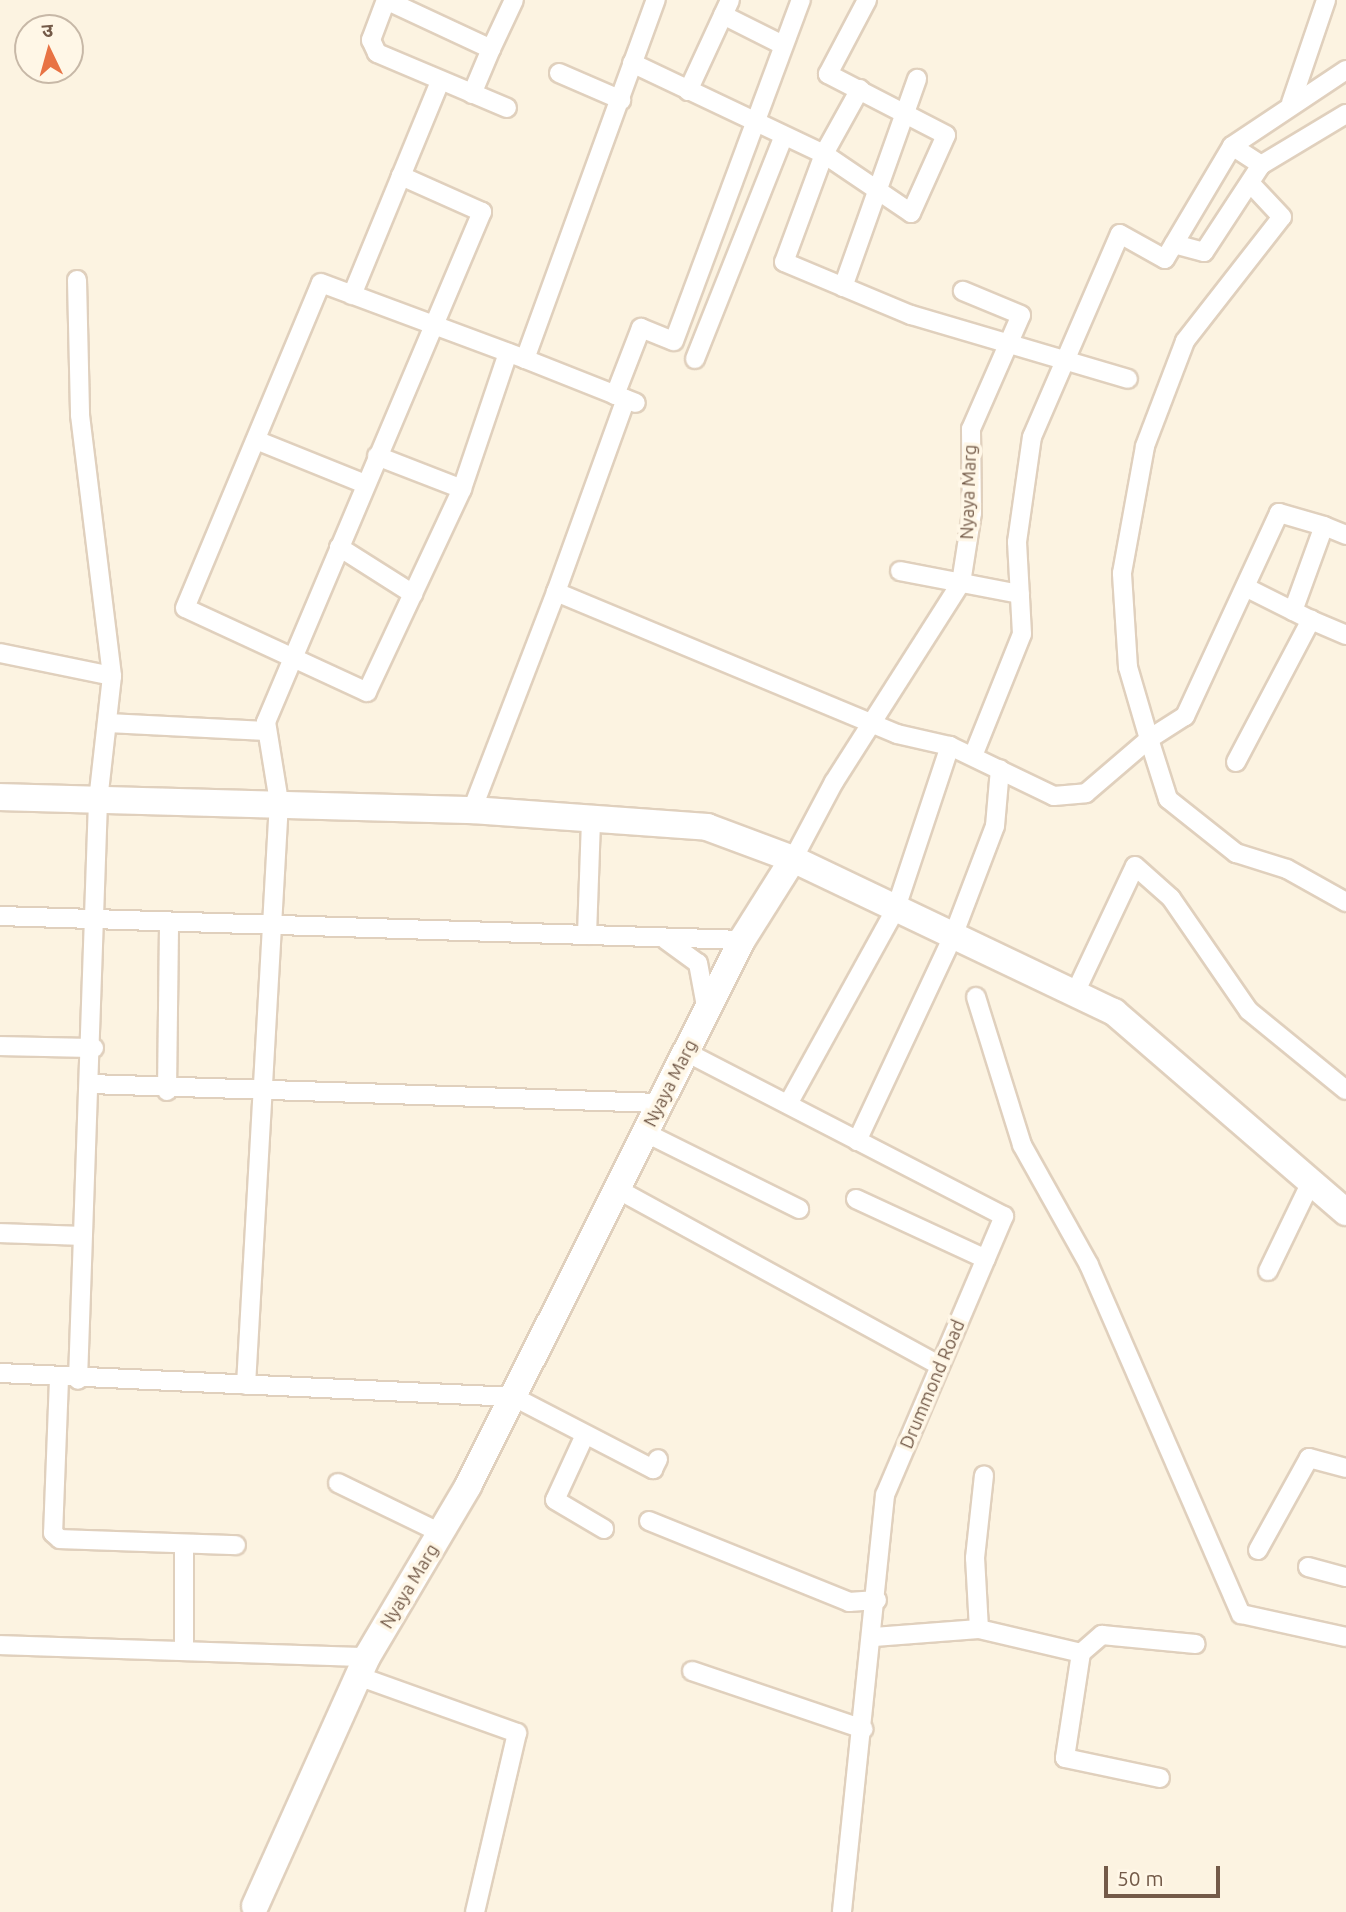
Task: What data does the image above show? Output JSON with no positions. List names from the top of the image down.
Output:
{
  "streets": {
    "street": ["Nyaya Marg", "Drummond Road"]
  },
  "crossings": [
    ["Nyaya Marg", "Drummond Road"]
  ],
  "scale_bar": "50 m",
  "north": "top"
}
